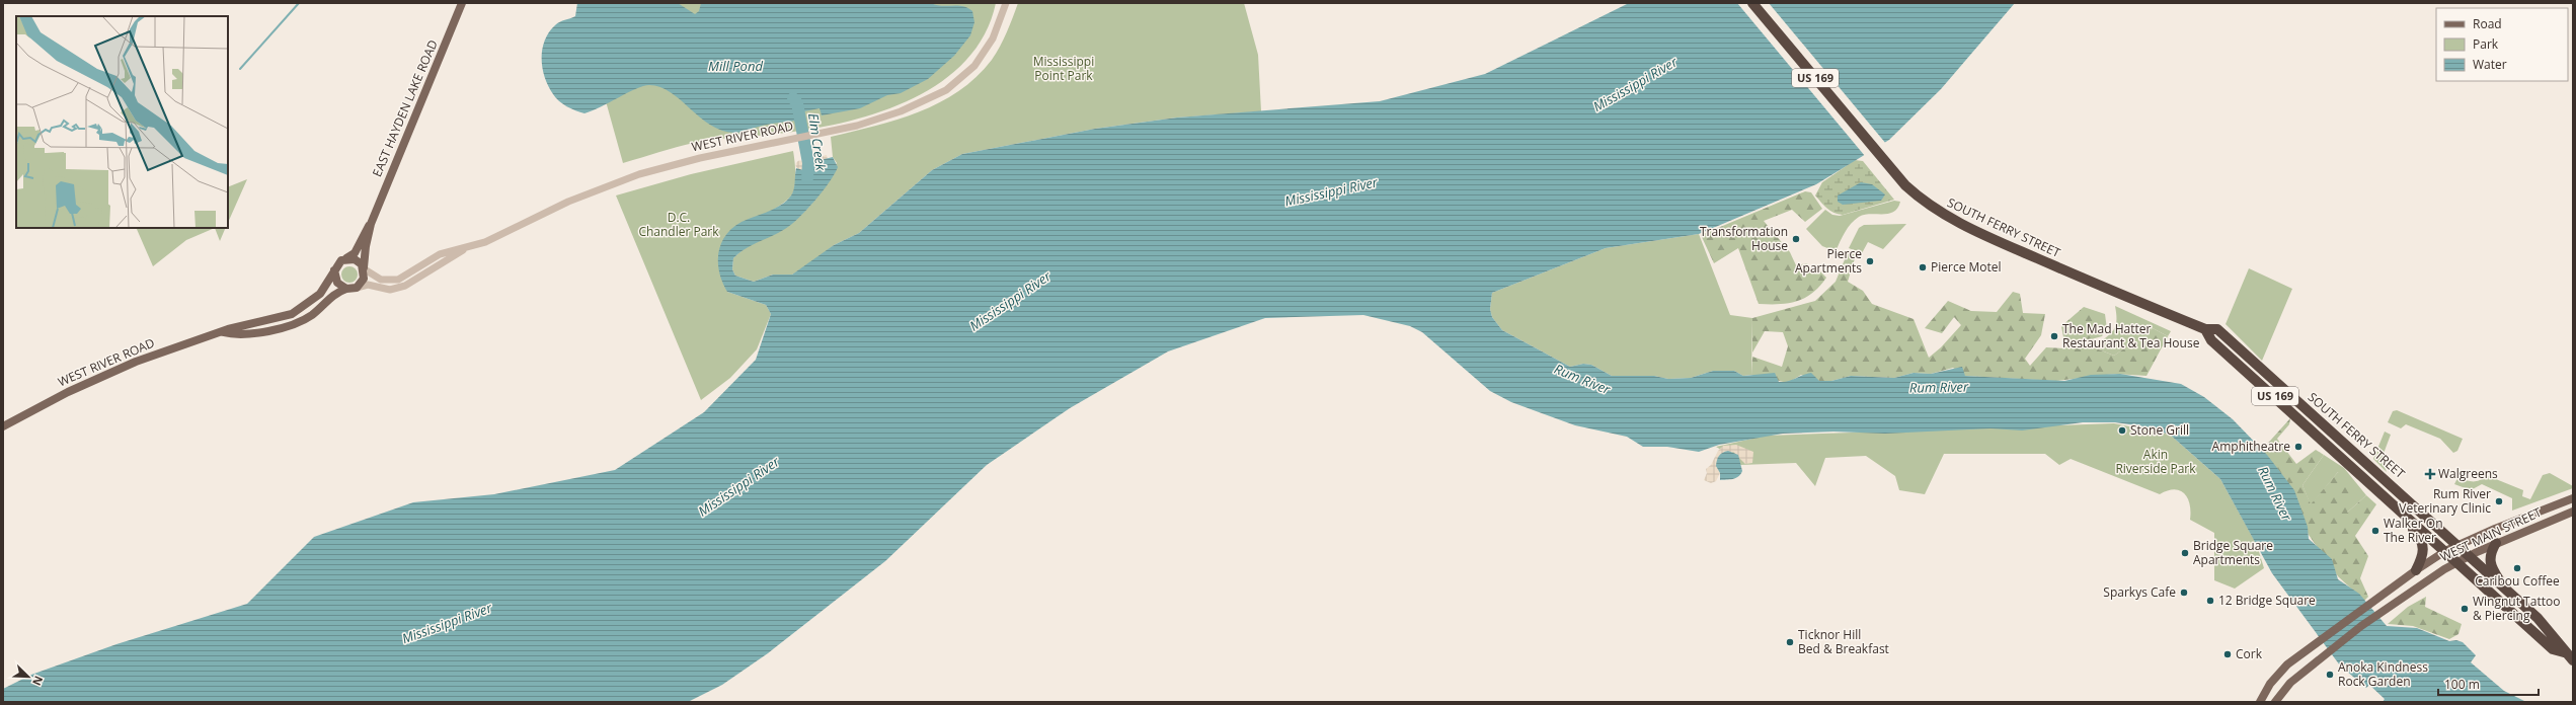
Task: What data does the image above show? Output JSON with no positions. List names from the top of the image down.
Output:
{
  "streets": {
    "highway": ["US 169", "SOUTH FERRY STREET"],
    "main road": ["EAST HAYDEN LAKE ROAD", "WEST RIVER ROAD", "WEST MAIN STREET"]
  },
  "crossings": [
    ["US 169", "SOUTH FERRY STREET"],
    ["US 169", "WEST MAIN STREET"],
    ["EAST HAYDEN LAKE ROAD", "WEST RIVER ROAD"],
    ["SOUTH FERRY STREET", "WEST MAIN STREET"]
  ],
  "water": [
    "Mill Pond",
    "Mississippi River",
    "Elm Creek",
    "Rum River"
  ],
  "parks": ["Mississippi Point Park", "D.C. Chandler Park", "Akin Riverside Park"],
  "places": {
    "other": [
      "Transformation House",
      "Pierce Apartments",
      "Pierce Motel",
      "The Mad Hatter Restaurant & Tea House",
      "Stone Grill",
      "Amphitheatre",
      "Rum River Veterinary Clinic",
      "Walker On The River",
      "Bridge Square Apartments",
      "Caribou Coffee",
      "Sparkys Cafe",
      "12 Bridge Square",
      "Wingnut Tattoo & Piercing",
      "Ticknor Hill Bed & Breakfast",
      "Cork",
      "Anoka Kindness Rock Garden"
    ],
    "health": ["Walgreens"]
  },
  "legend": ["Road", "Park", "Water"],
  "scale_bar": "100 m",
  "north": "bottom right"
}
